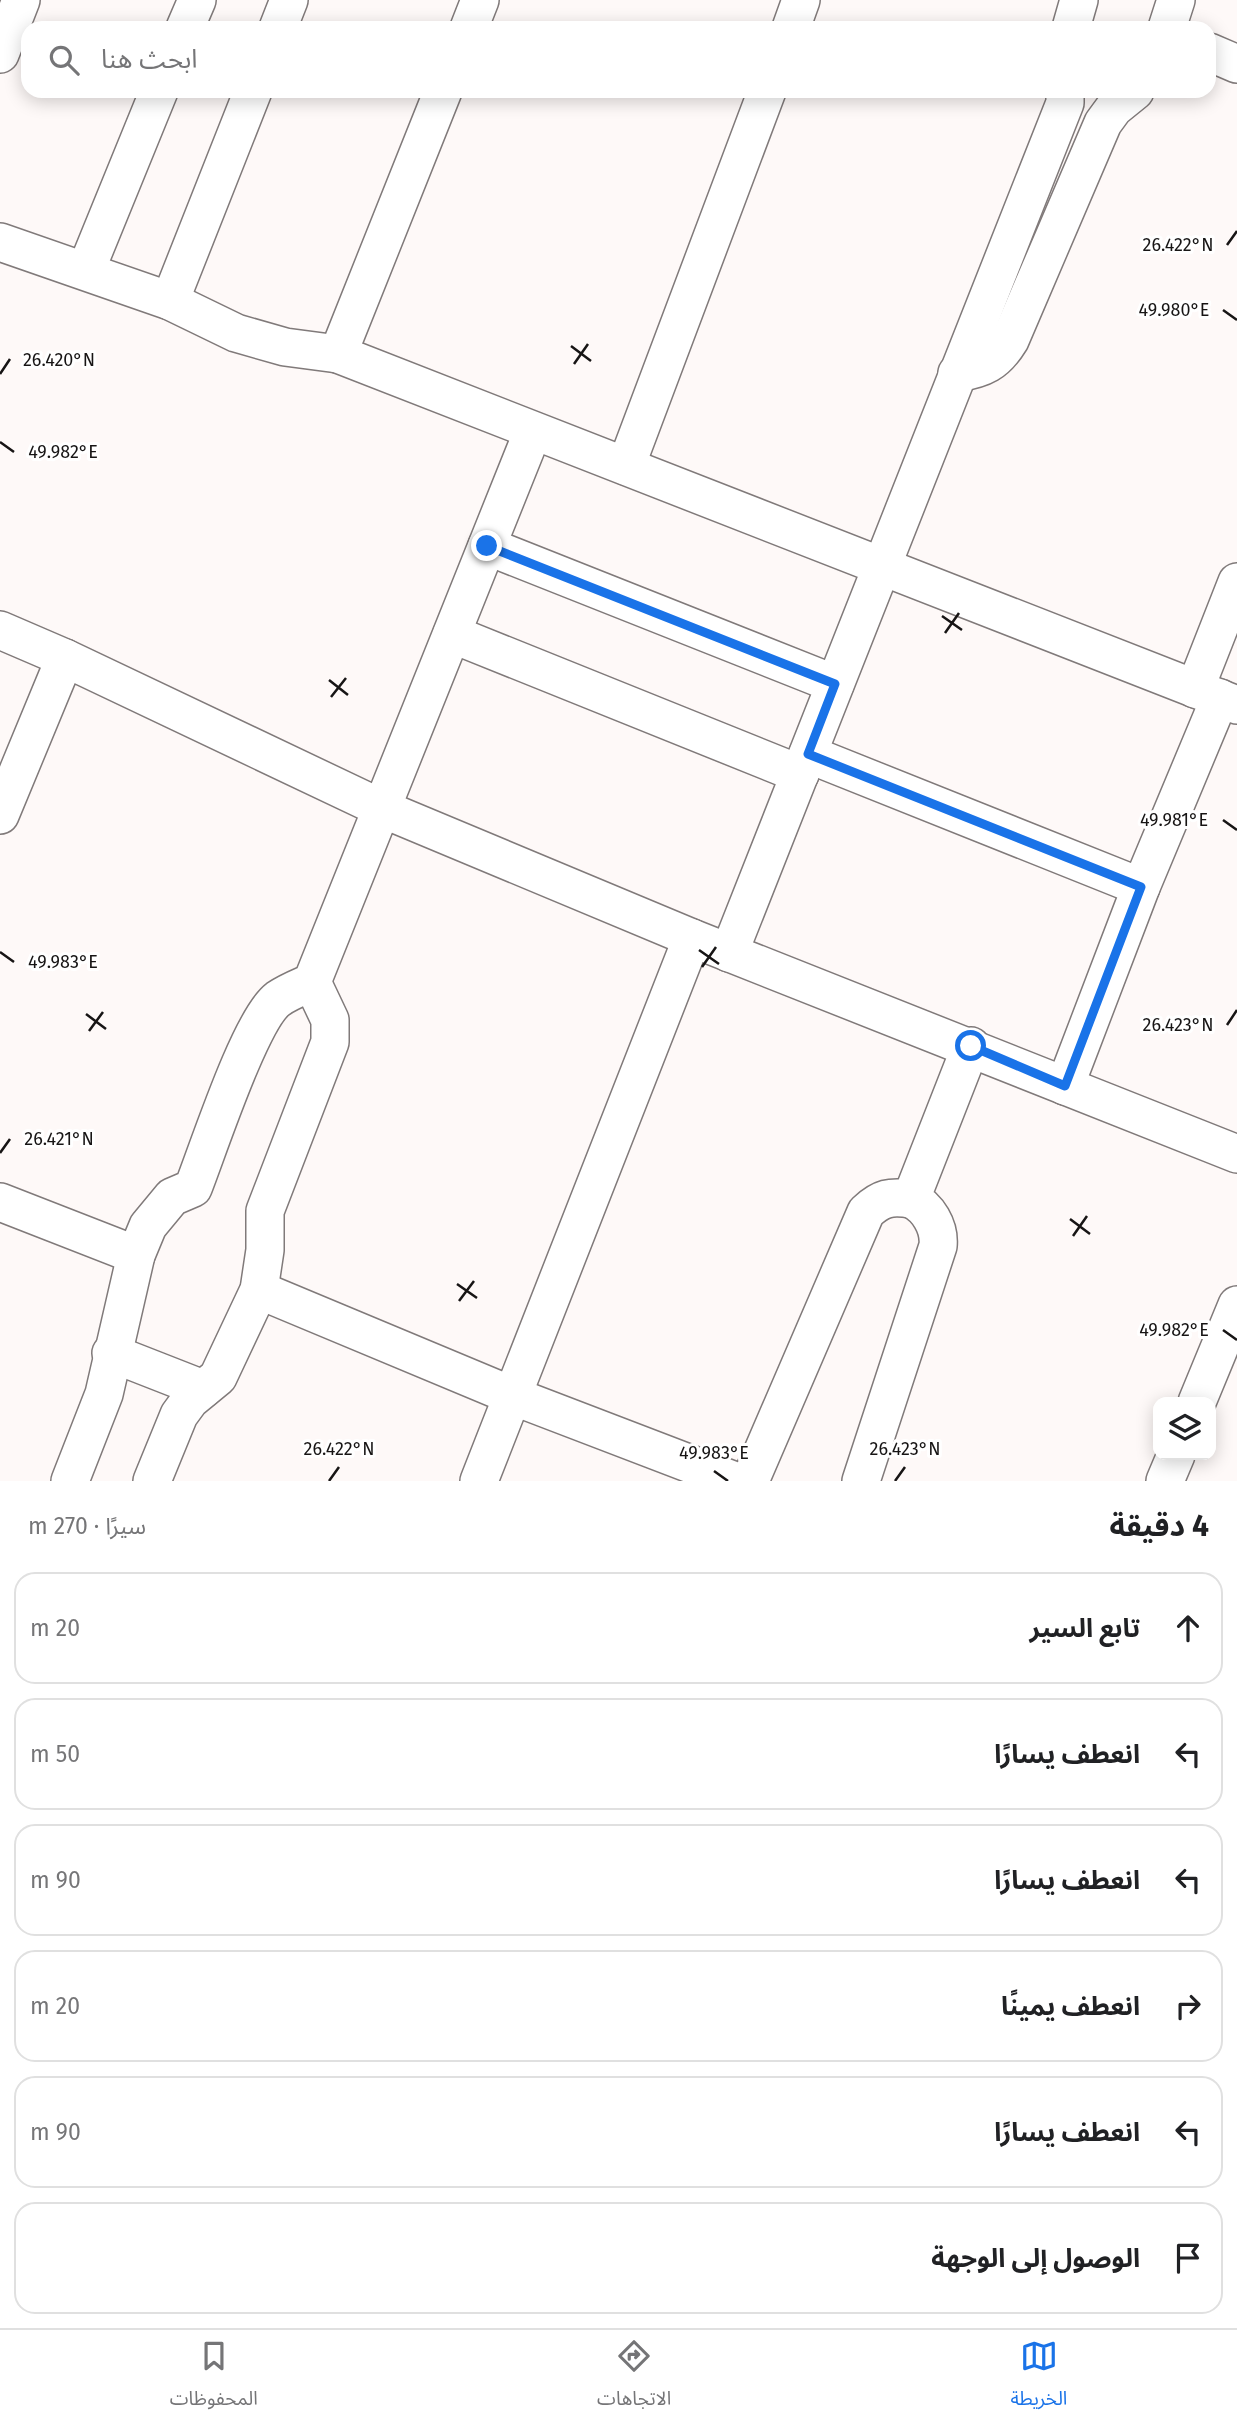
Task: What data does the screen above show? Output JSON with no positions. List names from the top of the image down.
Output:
{
  "page": {
    "search": "ابحث هنا",
    "heading": ["4 دقيقة", "سيرًا · 270 m"],
    "list": [
      ["تابع السير", "20 m"],
      ["انعطف يسارًا", "50 m"],
      ["انعطف يسارًا", "90 m"],
      ["انعطف يمينًا", "20 m"],
      ["انعطف يسارًا", "90 m"],
      "الوصول إلى الوجهة"
    ],
    "nav": ["الخريطة", "الاتجاهات", "المحفوظات"]
  },
  "coordinates": [
    "26.422°N",
    "49.980°E",
    "26.420°N",
    "49.982°E",
    "49.981°E",
    "49.983°E",
    "26.423°N",
    "26.421°N"
  ]
}
